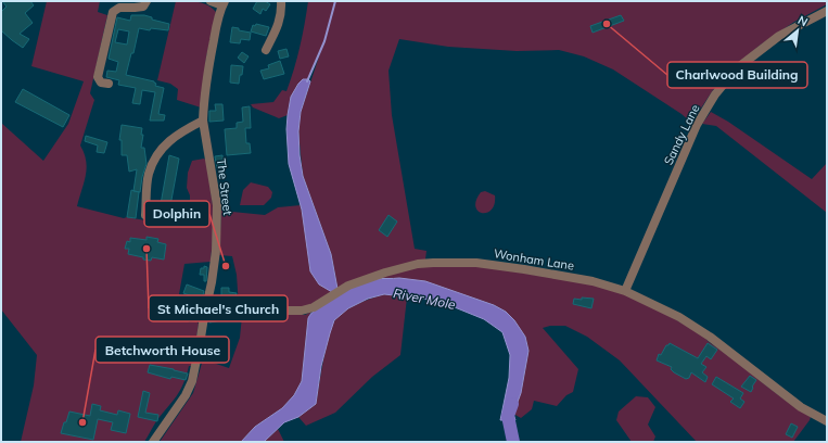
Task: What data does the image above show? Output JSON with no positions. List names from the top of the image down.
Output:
{
  "streets": {
    "street": ["Sandy Lane", "The Street", "Wonham Lane"]
  },
  "crossings": [
    ["Sandy Lane", "Wonham Lane"],
    ["The Street", "Wonham Lane"]
  ],
  "water": ["River Mole"],
  "places": [
    "Charlwood Building",
    "St Michael's Church",
    "Dolphin",
    "Betchworth House"
  ],
  "north": "top right"
}
